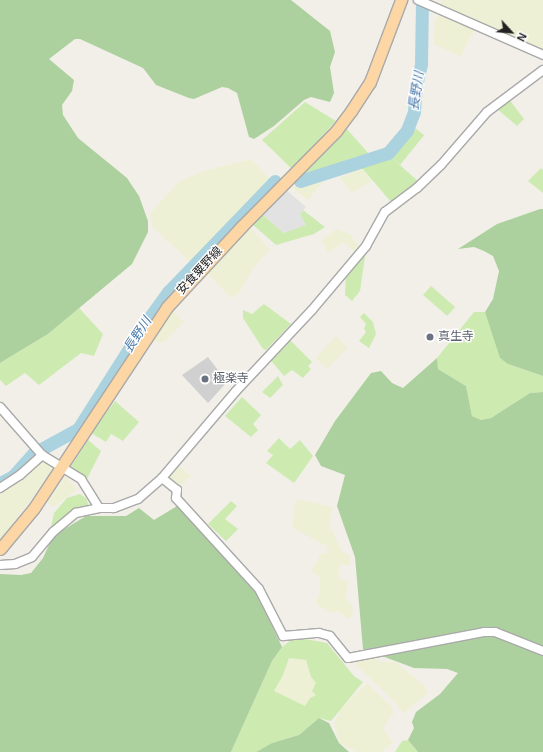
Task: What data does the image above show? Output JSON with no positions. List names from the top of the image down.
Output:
{
  "streets": {
    "main road": ["安食粟野線"]
  },
  "water": ["長野川"],
  "places": ["真生寺", "極楽寺"],
  "north": "bottom right"
}
